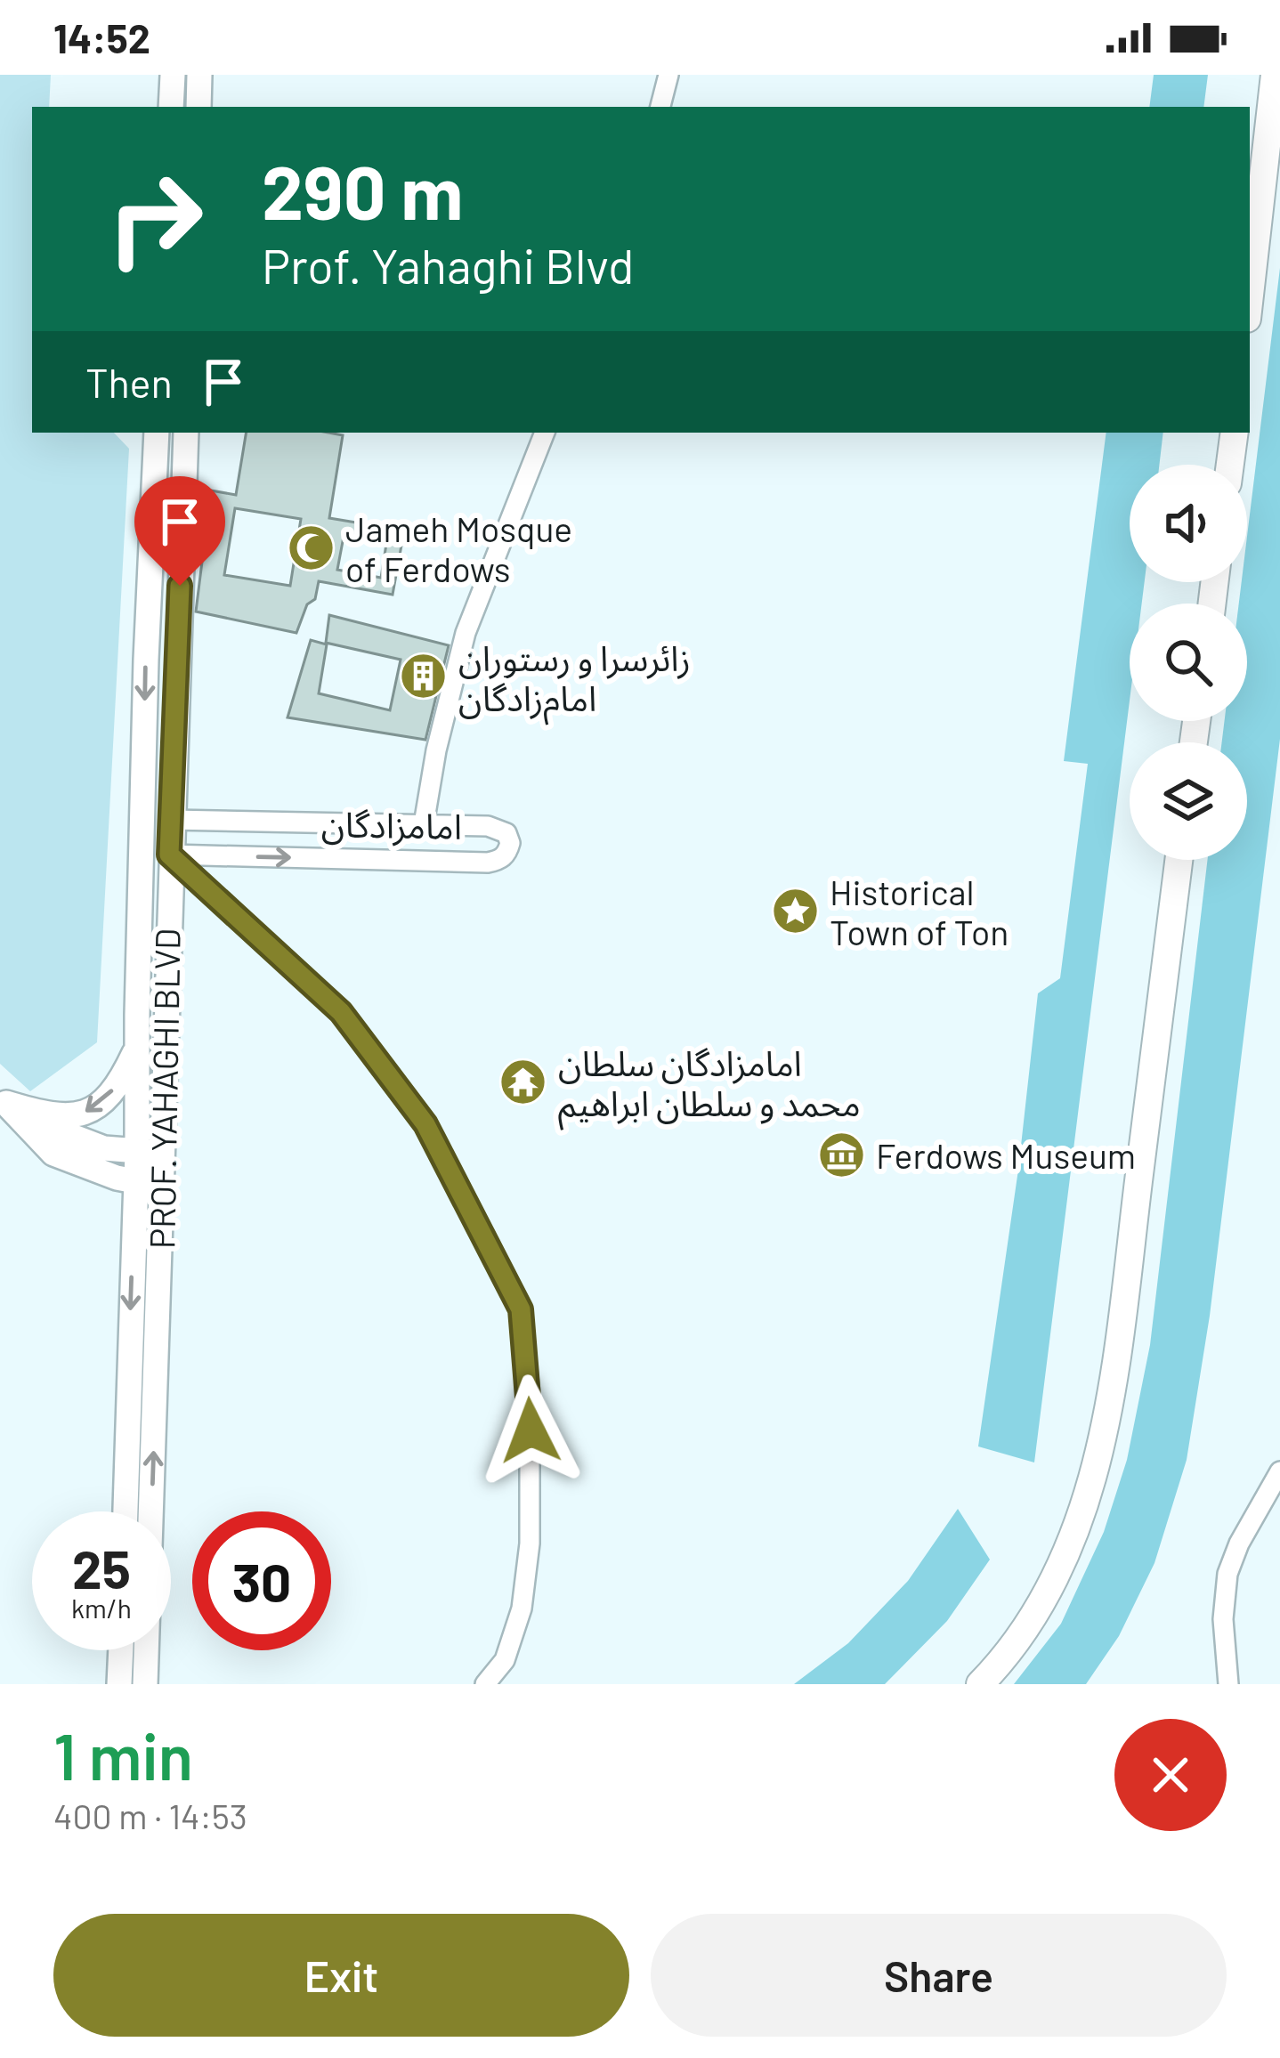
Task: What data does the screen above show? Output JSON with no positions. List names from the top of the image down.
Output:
{
  "streets": {
    "main road": ["PROF. YAHAGHI BLVD"],
    "street": ["امامزادگان"]
  },
  "crossings": [
    ["امامزادگان", "PROF. YAHAGHI BLVD"]
  ],
  "places": {
    "mosque": ["Jameh Mosque of Ferdows"],
    "building": ["زائرسرا و رستوران امام‌زادگان"],
    "place": ["Historical Town of Ton"],
    "temple": ["امامزادگان سلطان محمد و سلطان ابراهیم"],
    "museum": ["Ferdows Museum"]
  },
  "page": {
    "status": "14:52",
    "turn": ["290 m", "Prof. Yahaghi Blvd"],
    "then": "Then",
    "speed": "25 km/h",
    "limit": "30",
    "heading": ["1 min", "400 m · 14:53"],
    "buttons": ["Exit", "Share"]
  }
}
